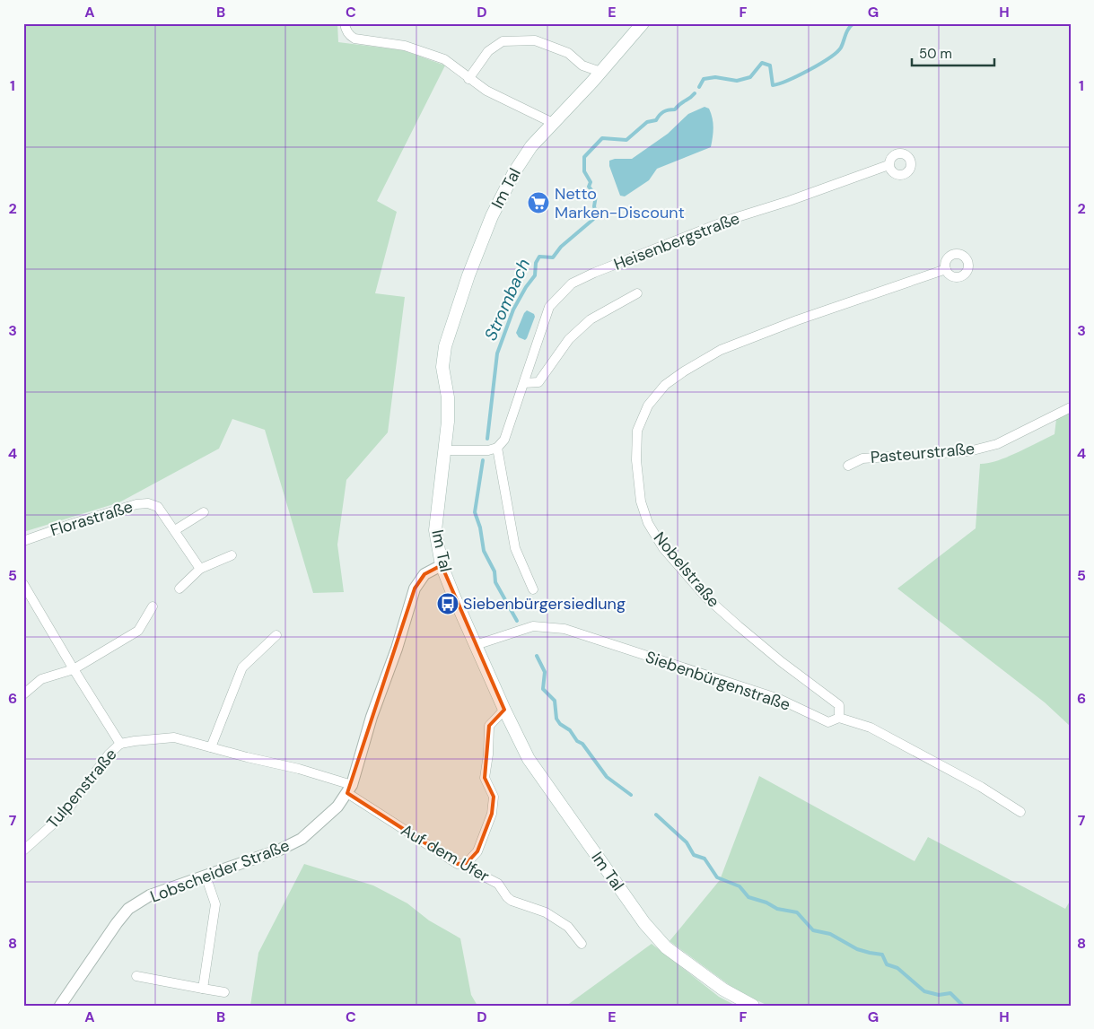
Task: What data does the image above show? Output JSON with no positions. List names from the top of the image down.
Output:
{
  "streets": {
    "main road": ["Im Tal"],
    "street": [
      "Heisenbergstraße",
      "Pasteurstraße",
      "Florastraße",
      "Nobelstraße",
      "Siebenbürgenstraße",
      "Tulpenstraße",
      "Auf dem Ufer",
      "Lobscheider Straße"
    ]
  },
  "crossings": [
    ["Im Tal", "Siebenbürgenstraße"],
    ["Im Tal", "Lobscheider Straße"],
    ["Nobelstraße", "Siebenbürgenstraße"],
    ["Auf dem Ufer", "Lobscheider Straße"]
  ],
  "water": ["Strombach"],
  "places": {
    "supermarket": ["Netto Marken-Discount"],
    "bus stop": ["Siebenbürgersiedlung"]
  },
  "scale_bar": "50 m",
  "grid": {
    "columns": [
      "A",
      "B",
      "C",
      "D",
      "E",
      "F",
      "G",
      "H"
    ],
    "rows": [
      "1",
      "2",
      "3",
      "4",
      "5",
      "6",
      "7",
      "8"
    ]
  }
}
